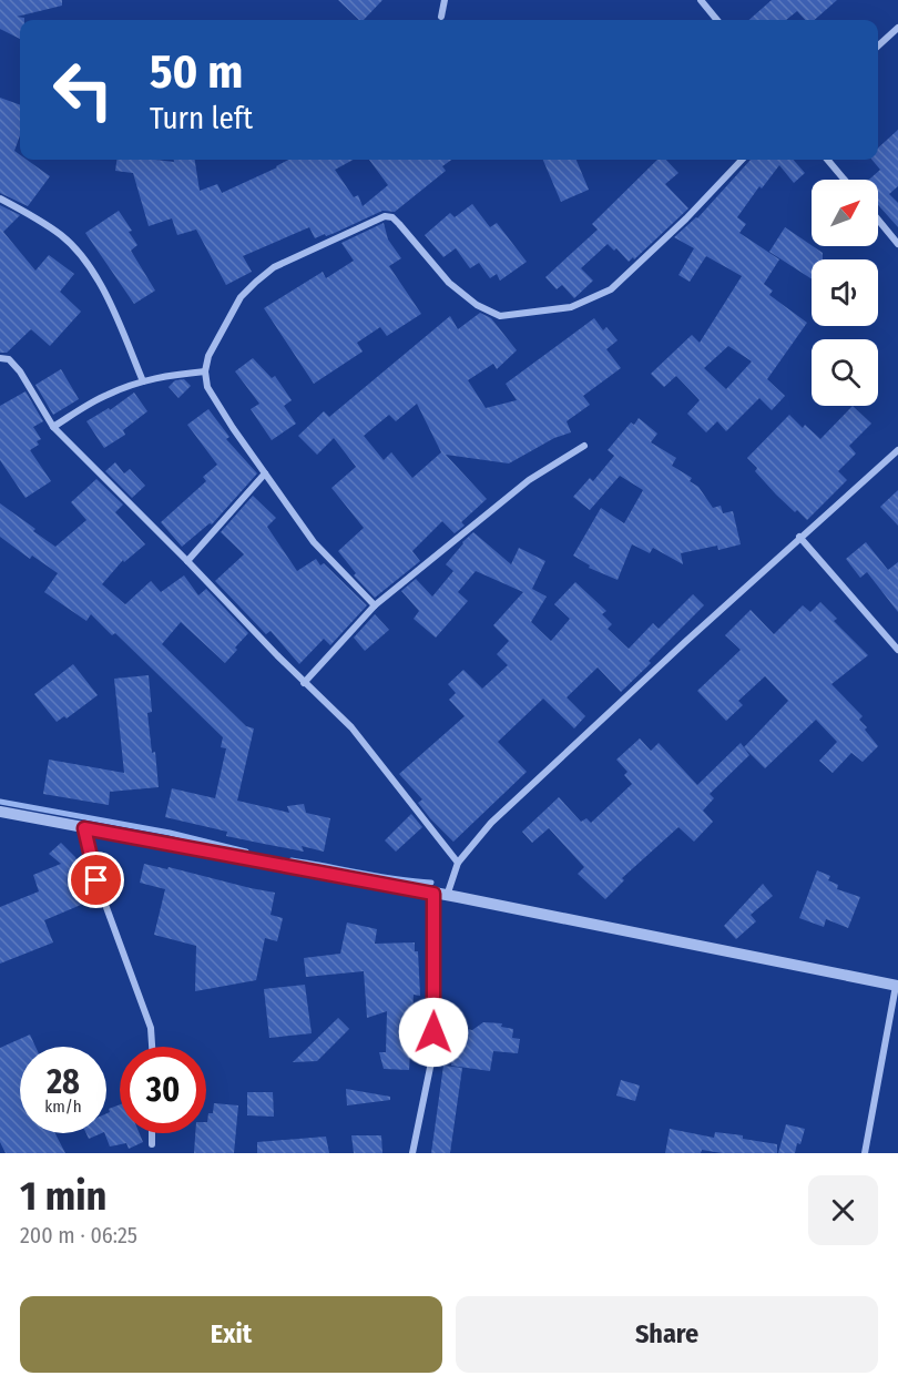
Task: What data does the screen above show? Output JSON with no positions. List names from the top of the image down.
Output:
{
  "north": "top right",
  "page": {
    "turn": ["50 m", "Turn left"],
    "speed": "28 km/h",
    "limit": "30",
    "heading": ["1 min", "200 m · 06:25"],
    "buttons": ["Exit", "Share"]
  }
}
